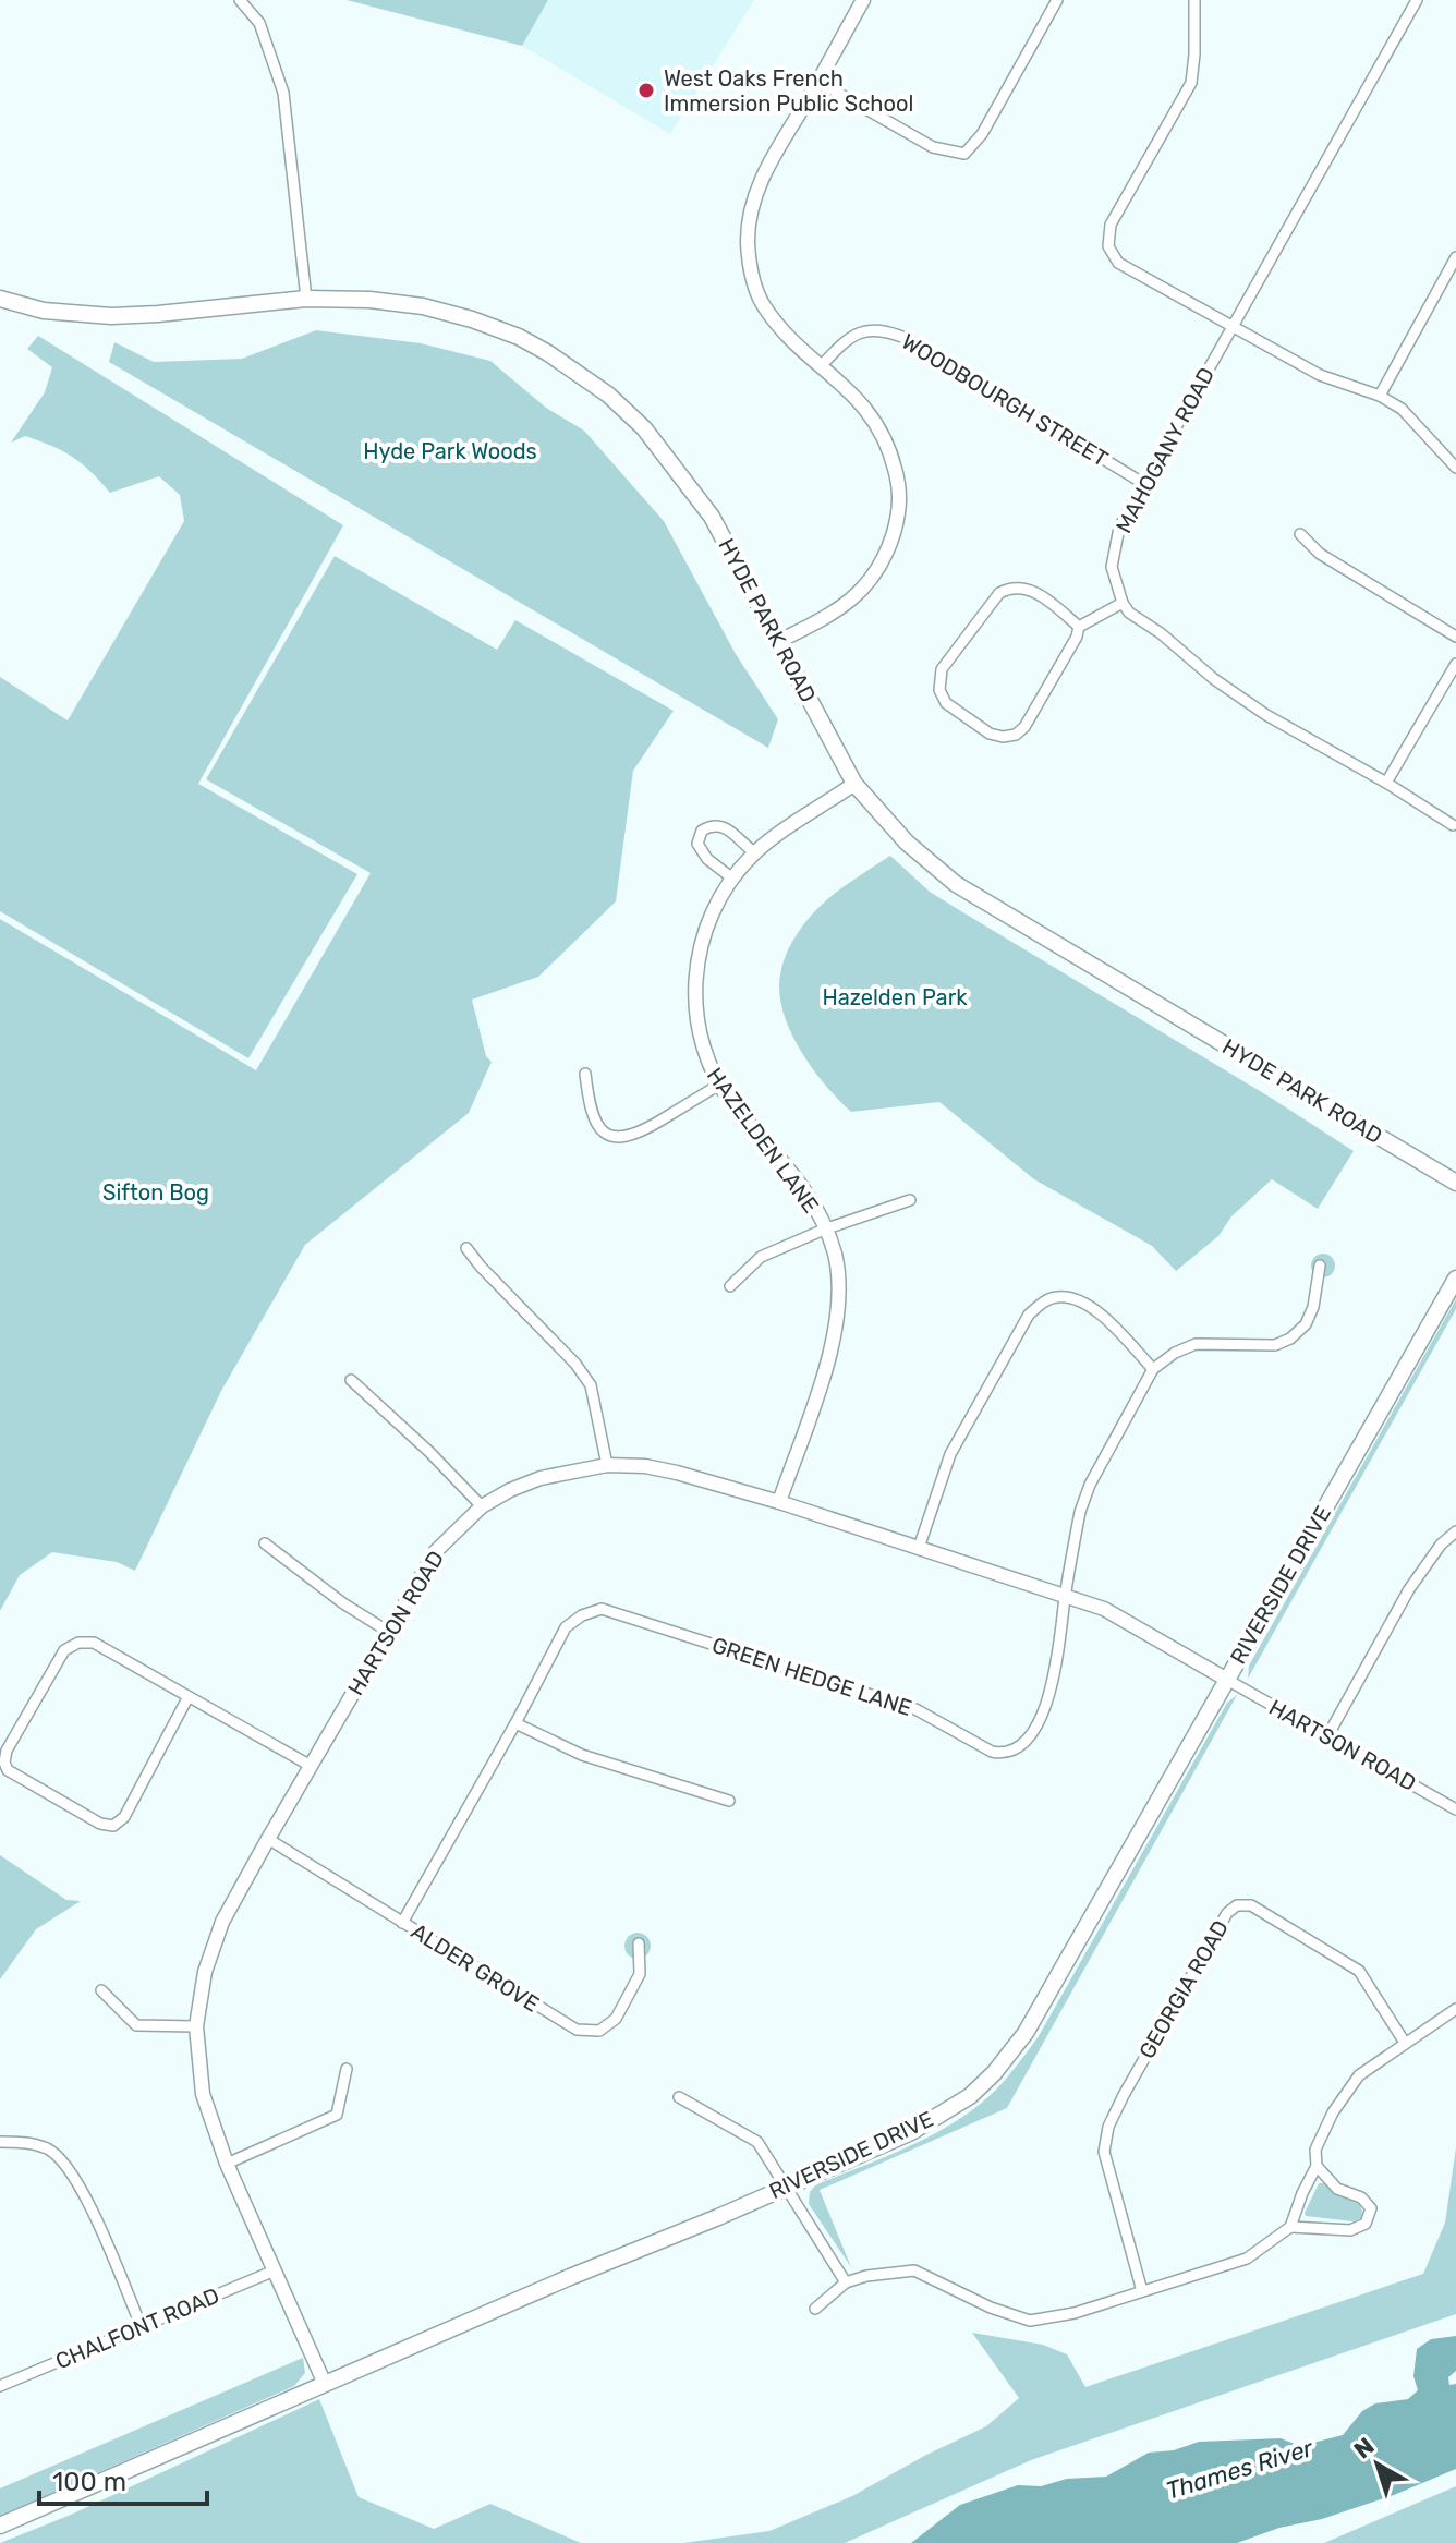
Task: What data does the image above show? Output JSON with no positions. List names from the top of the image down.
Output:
{
  "streets": {
    "main road": ["HYDE PARK ROAD", "RIVERSIDE DRIVE"],
    "street": [
      "WOODBOURGH STREET",
      "MAHOGANY ROAD",
      "HAZELDEN LANE",
      "HARTSON ROAD",
      "GREEN HEDGE LANE",
      "ALDER GROVE",
      "GEORGIA ROAD",
      "CHALFONT ROAD"
    ]
  },
  "crossings": [
    ["WOODBOURGH STREET", "MAHOGANY ROAD"],
    ["HYDE PARK ROAD", "HAZELDEN LANE"],
    ["HAZELDEN LANE", "HARTSON ROAD"],
    ["RIVERSIDE DRIVE", "HARTSON ROAD"],
    ["HARTSON ROAD", "GREEN HEDGE LANE"],
    ["HARTSON ROAD", "ALDER GROVE"],
    ["HARTSON ROAD", "CHALFONT ROAD"],
    ["GREEN HEDGE LANE", "ALDER GROVE"]
  ],
  "water": ["Thames River"],
  "parks": ["Hyde Park Woods", "Hazelden Park", "Sifton Bog"],
  "places": ["West Oaks French Immersion Public School"],
  "scale_bar": "100 m",
  "north": "top left"
}
